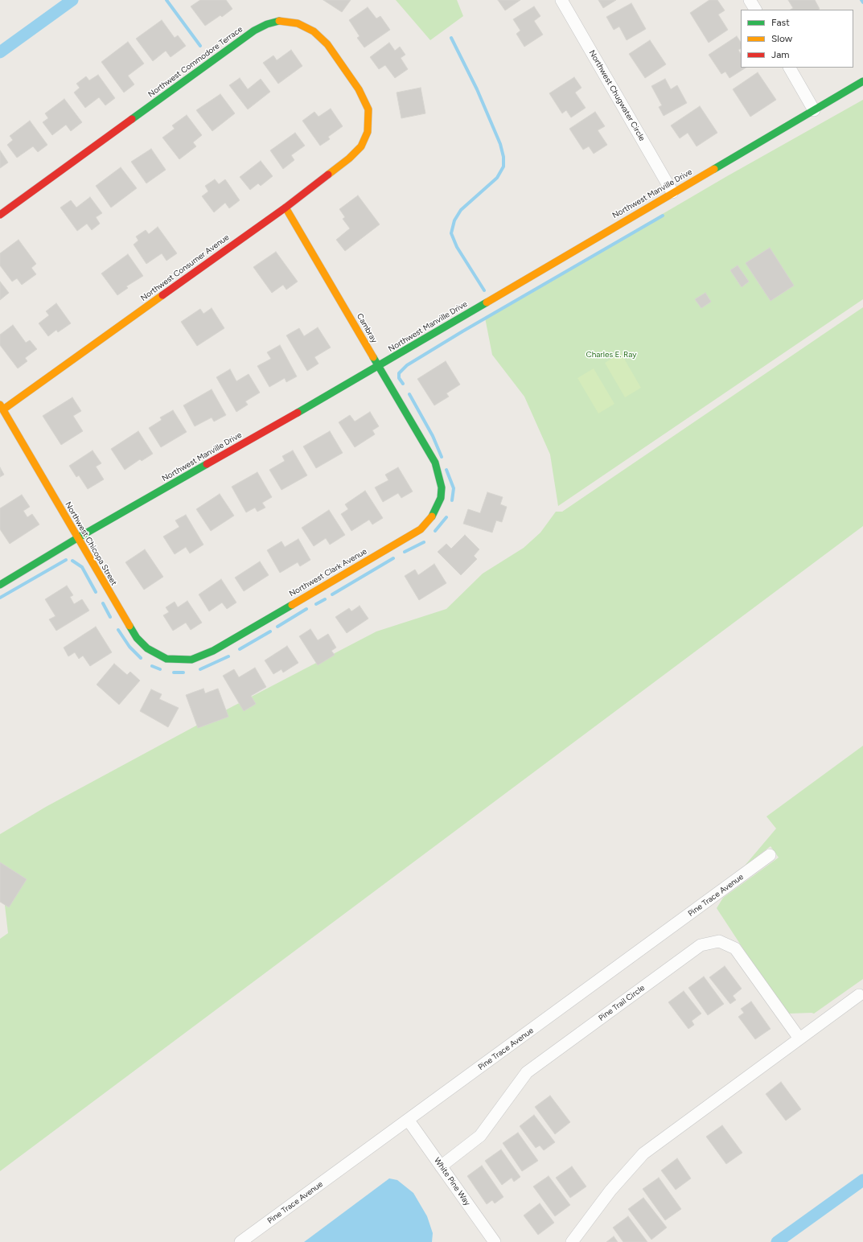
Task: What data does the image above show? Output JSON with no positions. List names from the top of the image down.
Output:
{
  "streets": {
    "street": [
      "Northwest Commodore Terrace",
      "Northwest Chugwater Circle",
      "Northwest Manville Drive",
      "Northwest Consumer Avenue",
      "Cambray",
      "Northwest Chicopa Street",
      "Northwest Clark Avenue",
      "Pine Trace Avenue",
      "Pine Trail Circle",
      "White Pine Way"
    ]
  },
  "crossings": [
    ["Northwest Commodore Terrace", "Northwest Consumer Avenue"],
    ["Northwest Chugwater Circle", "Northwest Manville Drive"],
    ["Northwest Manville Drive", "Cambray"],
    ["Northwest Manville Drive", "Northwest Chicopa Street"],
    ["Northwest Consumer Avenue", "Cambray"],
    ["Northwest Consumer Avenue", "Northwest Chicopa Street"],
    ["Cambray", "Northwest Clark Avenue"],
    ["Northwest Chicopa Street", "Northwest Clark Avenue"],
    ["Pine Trace Avenue", "White Pine Way"],
    ["Pine Trail Circle", "White Pine Way"]
  ],
  "parks": ["Charles E. Ray"],
  "legend": ["Fast", "Slow", "Jam"]
}
